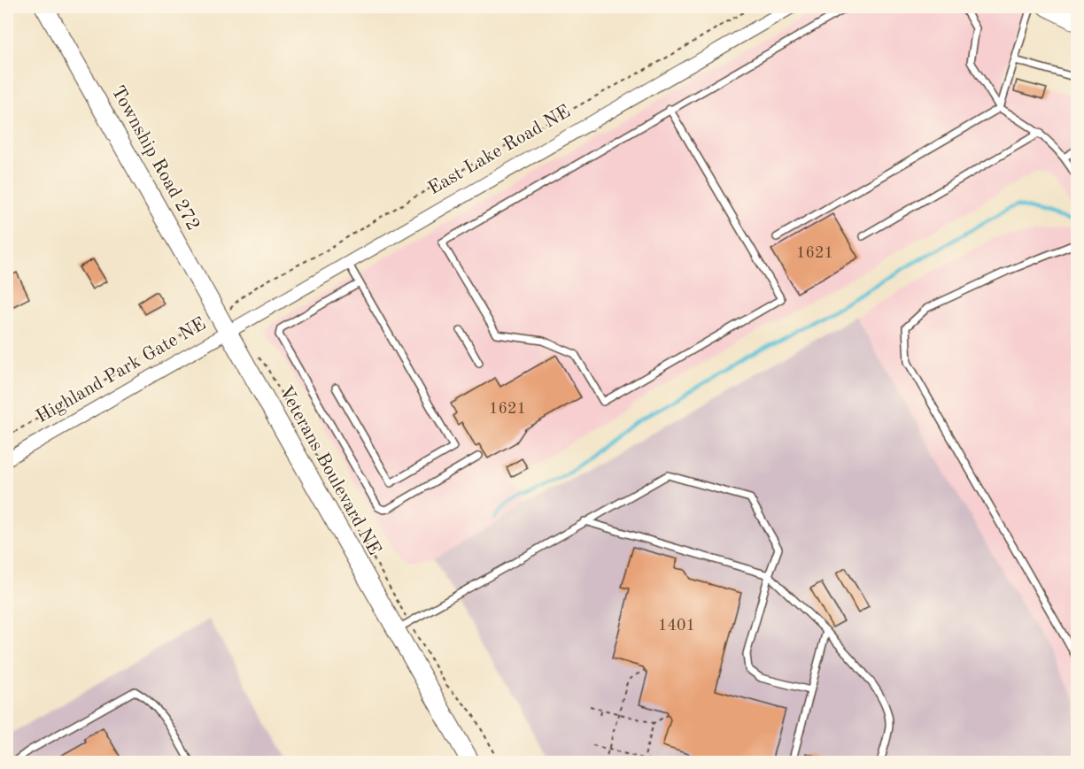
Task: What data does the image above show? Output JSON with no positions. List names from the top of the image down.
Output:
{
  "streets": {
    "main road": ["Township Road 272", "Veterans Boulevard NE"],
    "street": ["East Lake Road NE", "Highland Park Gate NE"]
  },
  "crossings": [
    ["East Lake Road NE", "Township Road 272"],
    ["East Lake Road NE", "Highland Park Gate NE"],
    ["East Lake Road NE", "Veterans Boulevard NE"],
    ["Township Road 272", "Highland Park Gate NE"],
    ["Township Road 272", "Veterans Boulevard NE"],
    ["Highland Park Gate NE", "Veterans Boulevard NE"]
  ],
  "house_numbers": ["1621", "1621", "1401"]
}
